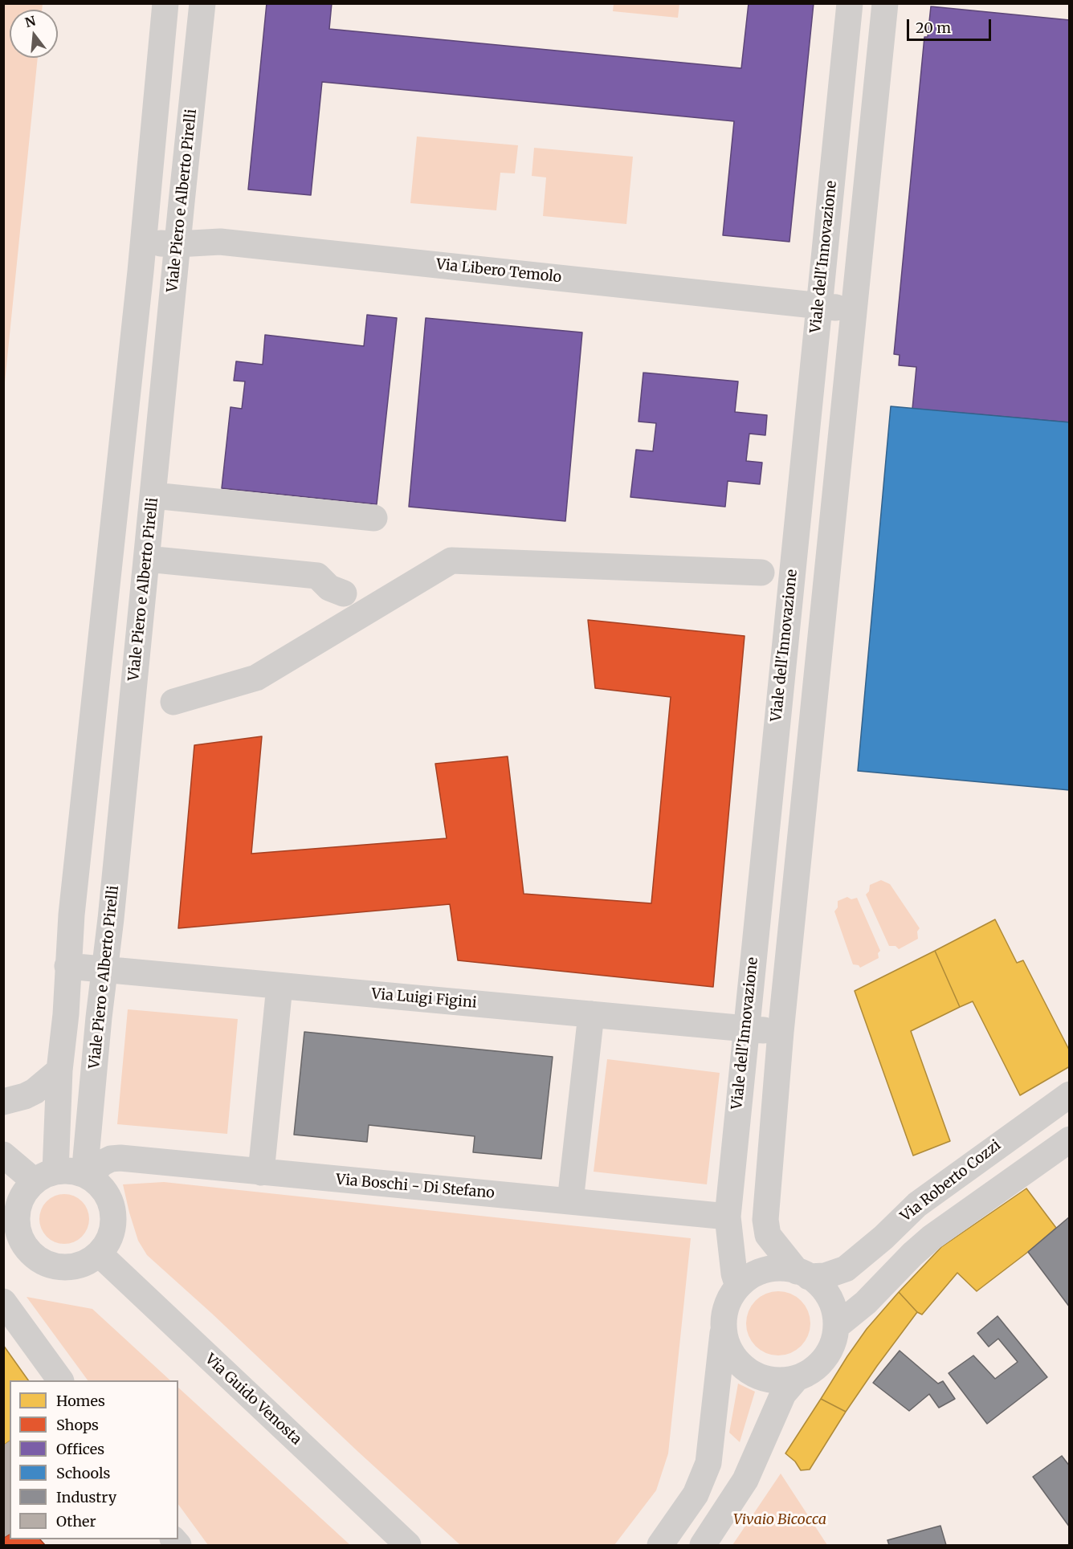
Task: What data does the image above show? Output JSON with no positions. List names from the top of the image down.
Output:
{
  "streets": {
    "street": [
      "Viale Piero e Alberto Pirelli",
      "Viale dell'Innovazione",
      "Via Libero Temolo",
      "Via Luigi Figini",
      "Via Roberto Cozzi",
      "Via Boschi - Di Stefano",
      "Via Guido Venosta"
    ]
  },
  "crossings": [
    ["Viale Piero e Alberto Pirelli", "Via Libero Temolo"],
    ["Viale Piero e Alberto Pirelli", "Via Luigi Figini"],
    ["Viale Piero e Alberto Pirelli", "Via Boschi - Di Stefano"],
    ["Viale Piero e Alberto Pirelli", "Via Guido Venosta"],
    ["Viale dell'Innovazione", "Via Libero Temolo"],
    ["Viale dell'Innovazione", "Via Luigi Figini"],
    ["Viale dell'Innovazione", "Via Roberto Cozzi"],
    ["Viale dell'Innovazione", "Via Boschi - Di Stefano"],
    ["Via Boschi - Di Stefano", "Via Guido Venosta"]
  ],
  "parks": ["Vivaio Bicocca"],
  "legend": [
    "Homes",
    "Shops",
    "Offices",
    "Schools",
    "Industry",
    "Other"
  ],
  "scale_bar": "20 m",
  "north": "top"
}
